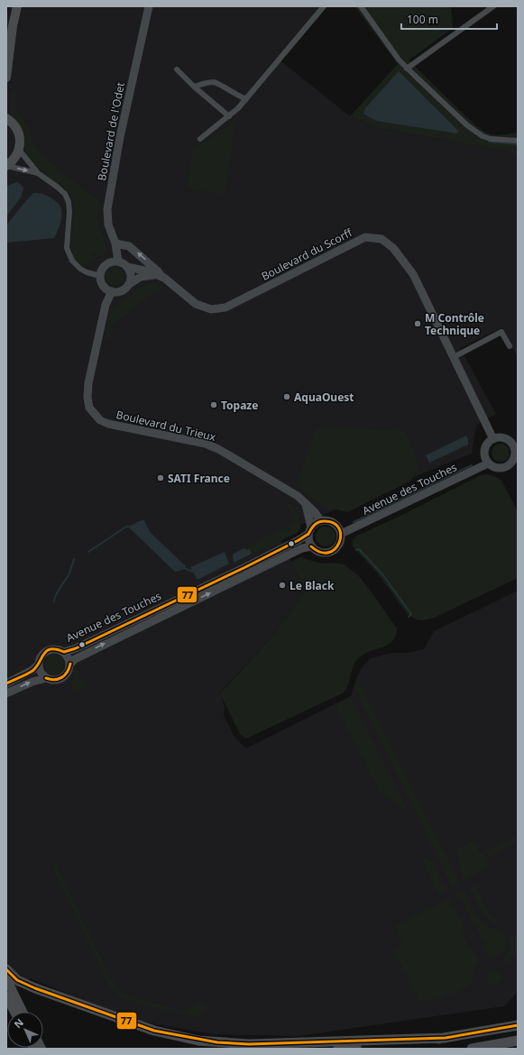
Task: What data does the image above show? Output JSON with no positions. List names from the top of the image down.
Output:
{
  "streets": {
    "street": [
      "Boulevard de l'Odet",
      "Boulevard du Scorff",
      "Boulevard du Trieux",
      "Avenue des Touches"
    ]
  },
  "crossings": [
    ["Boulevard de l'Odet", "Boulevard du Scorff"],
    ["Boulevard de l'Odet", "Boulevard du Trieux"],
    ["Boulevard du Scorff", "Boulevard du Trieux"],
    ["Boulevard du Scorff", "Avenue des Touches"],
    ["Boulevard du Trieux", "Avenue des Touches"]
  ],
  "places": [
    "M Contrôle Technique",
    "AquaOuest",
    "Topaze",
    "SATI France",
    "Le Black"
  ],
  "lines": ["transit line 77"],
  "scale_bar": "100 m",
  "north": "top left"
}
